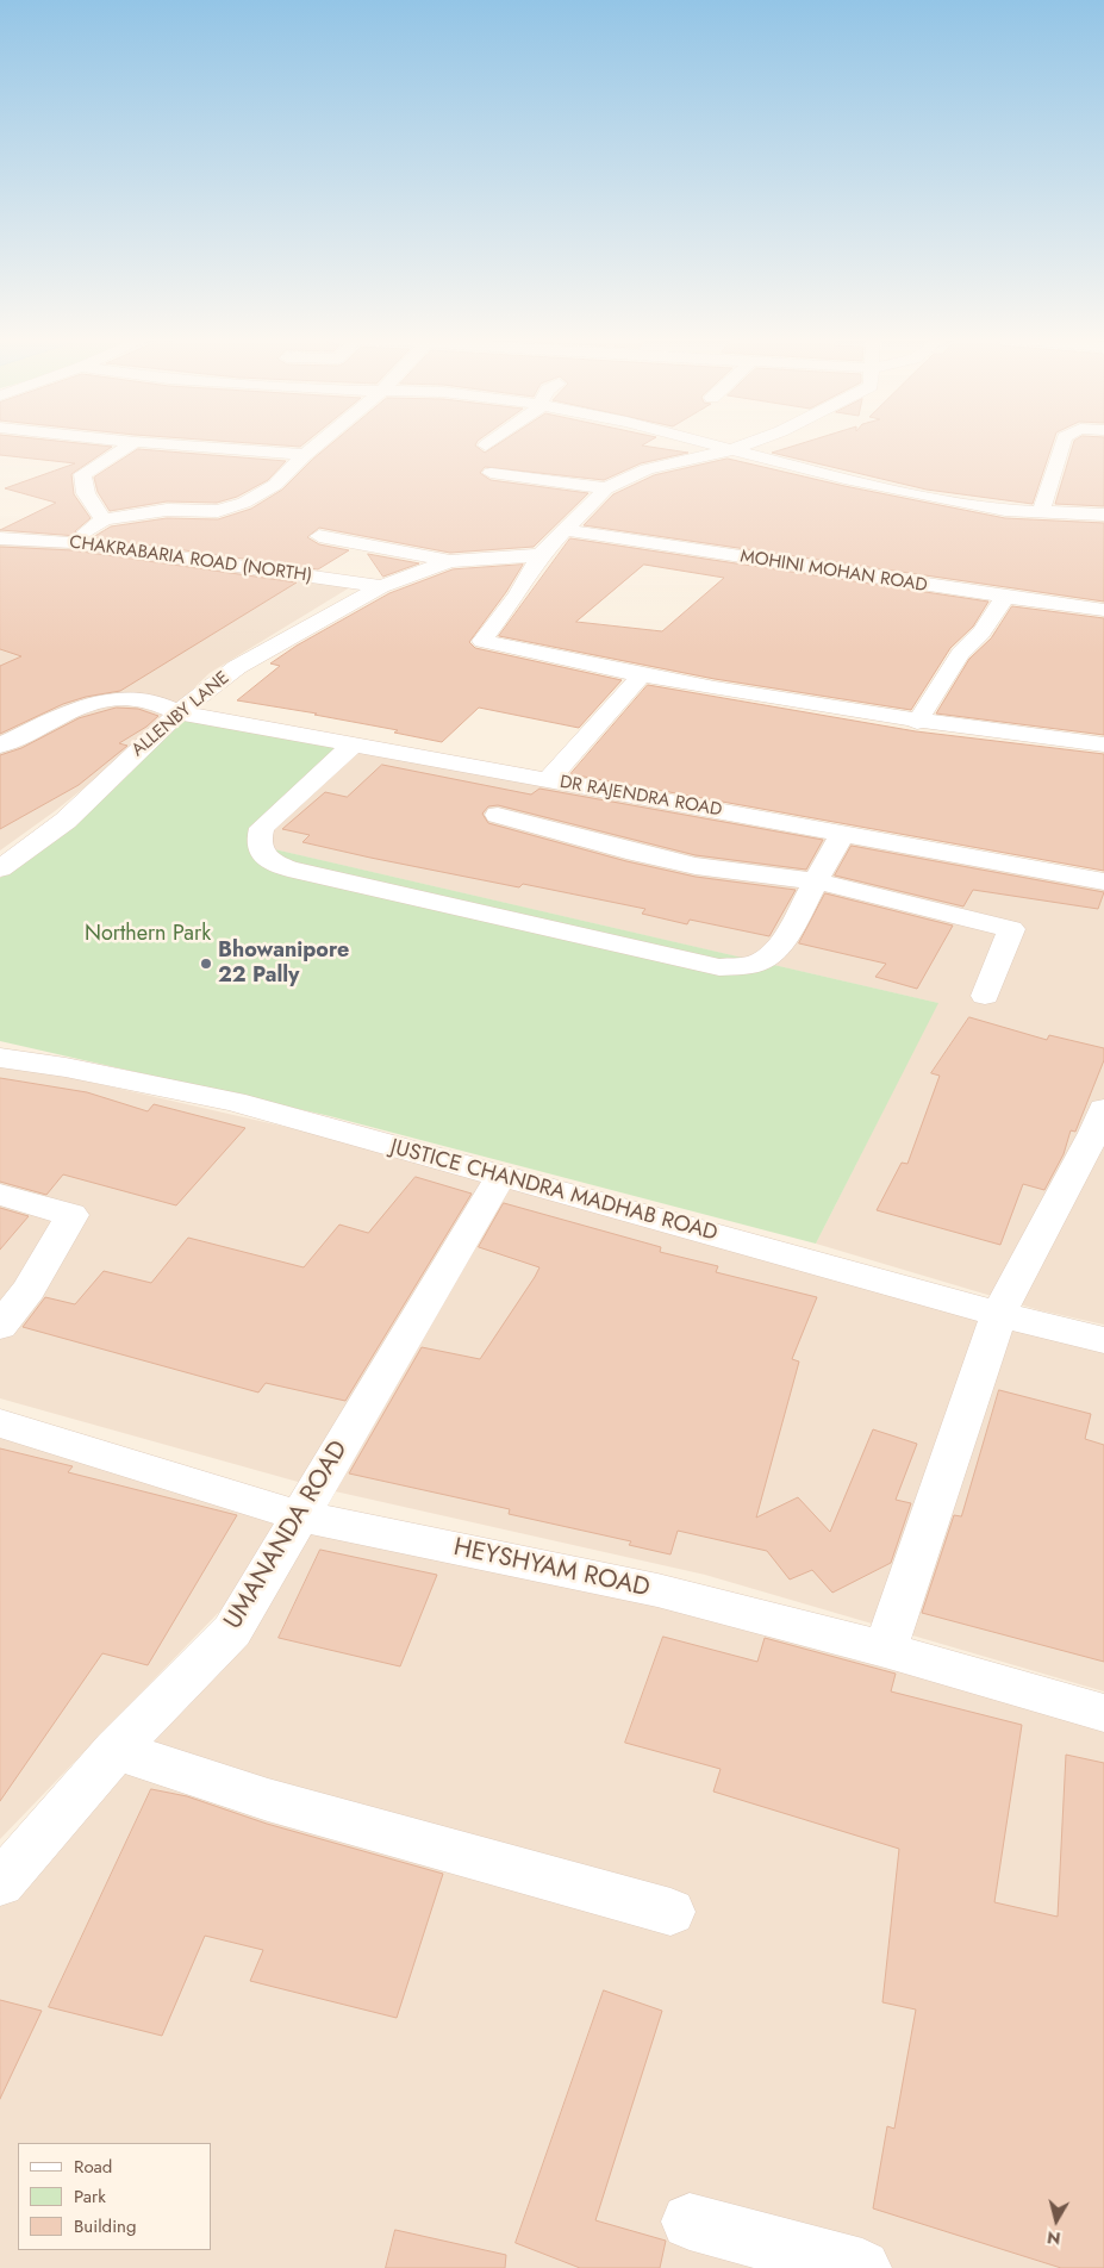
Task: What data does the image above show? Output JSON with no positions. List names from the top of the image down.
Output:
{
  "streets": {
    "street": [
      "CHAKRABARIA ROAD (NORTH)",
      "MOHINI MOHAN ROAD",
      "ALLENBY LANE",
      "DR RAJENDRA ROAD",
      "JUSTICE CHANDRA MADHAB ROAD",
      "UMANANDA ROAD",
      "HEYSHYAM ROAD"
    ]
  },
  "crossings": [
    ["CHAKRABARIA ROAD (NORTH)", "ALLENBY LANE"],
    ["ALLENBY LANE", "DR RAJENDRA ROAD"],
    ["JUSTICE CHANDRA MADHAB ROAD", "UMANANDA ROAD"],
    ["UMANANDA ROAD", "HEYSHYAM ROAD"]
  ],
  "parks": ["Northern Park"],
  "places": ["Bhowanipore 22 Pally"],
  "legend": ["Road", "Park", "Building"],
  "north": "bottom"
}
